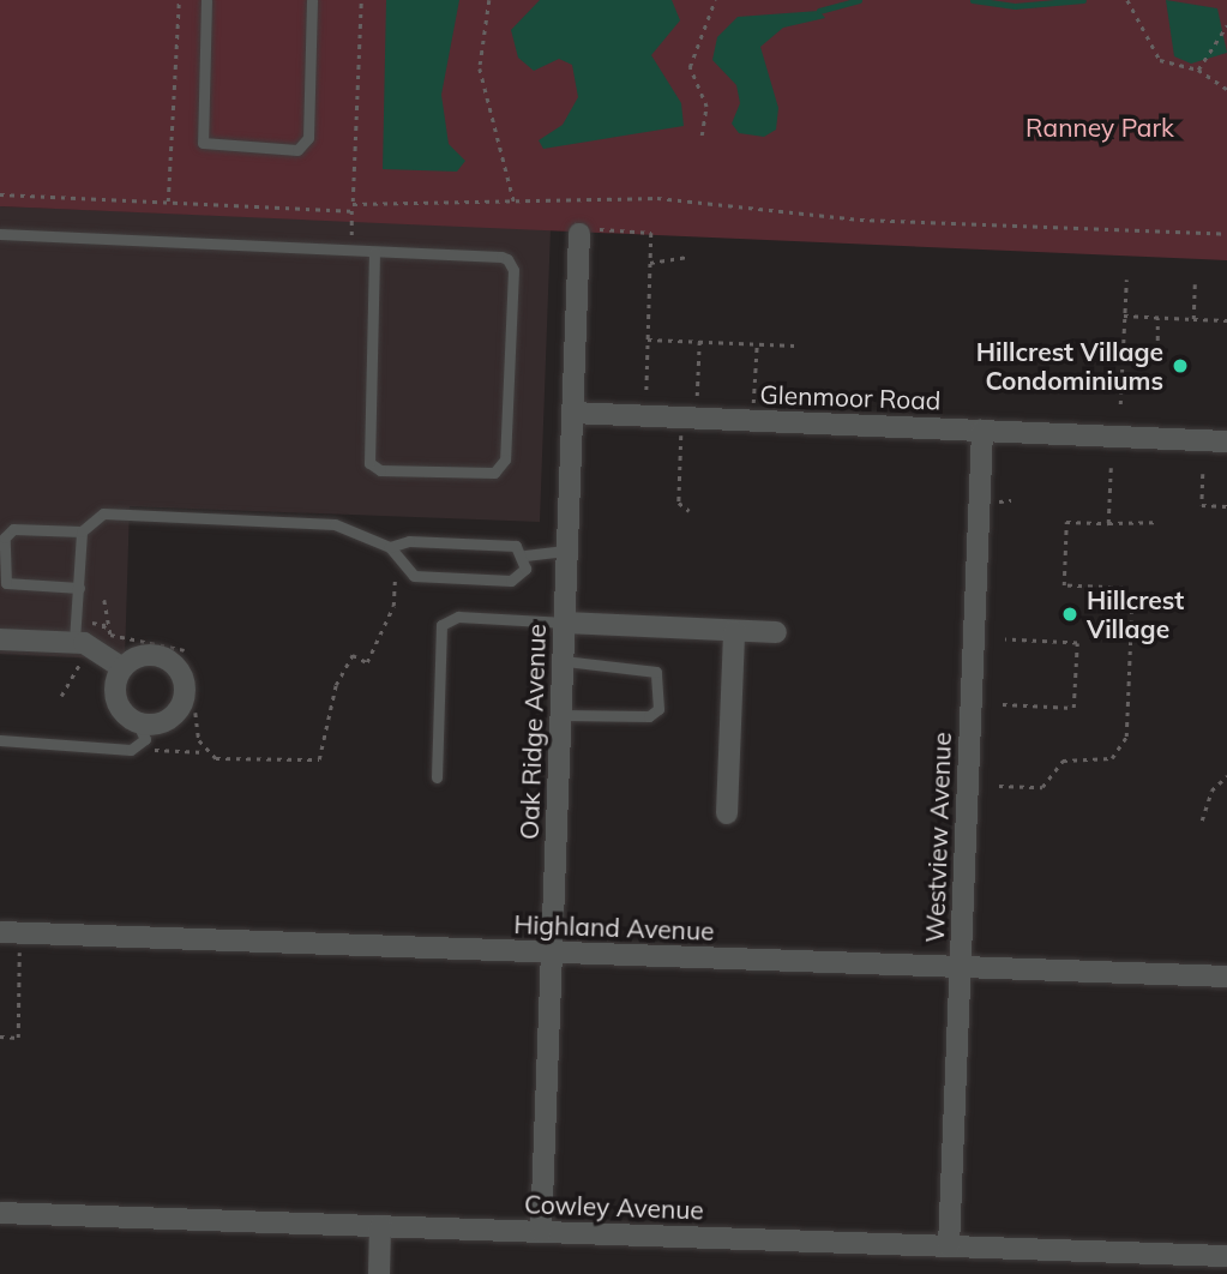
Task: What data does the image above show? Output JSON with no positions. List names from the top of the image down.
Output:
{
  "streets": {
    "street": [
      "Glenmoor Road",
      "Oak Ridge Avenue",
      "Westview Avenue",
      "Highland Avenue",
      "Cowley Avenue"
    ]
  },
  "crossings": [
    ["Glenmoor Road", "Oak Ridge Avenue"],
    ["Glenmoor Road", "Westview Avenue"],
    ["Oak Ridge Avenue", "Highland Avenue"],
    ["Oak Ridge Avenue", "Cowley Avenue"],
    ["Westview Avenue", "Highland Avenue"],
    ["Westview Avenue", "Cowley Avenue"]
  ],
  "parks": ["Ranney Park"],
  "places": ["Hillcrest Village Condominiums", "Hillcrest Village"]
}
